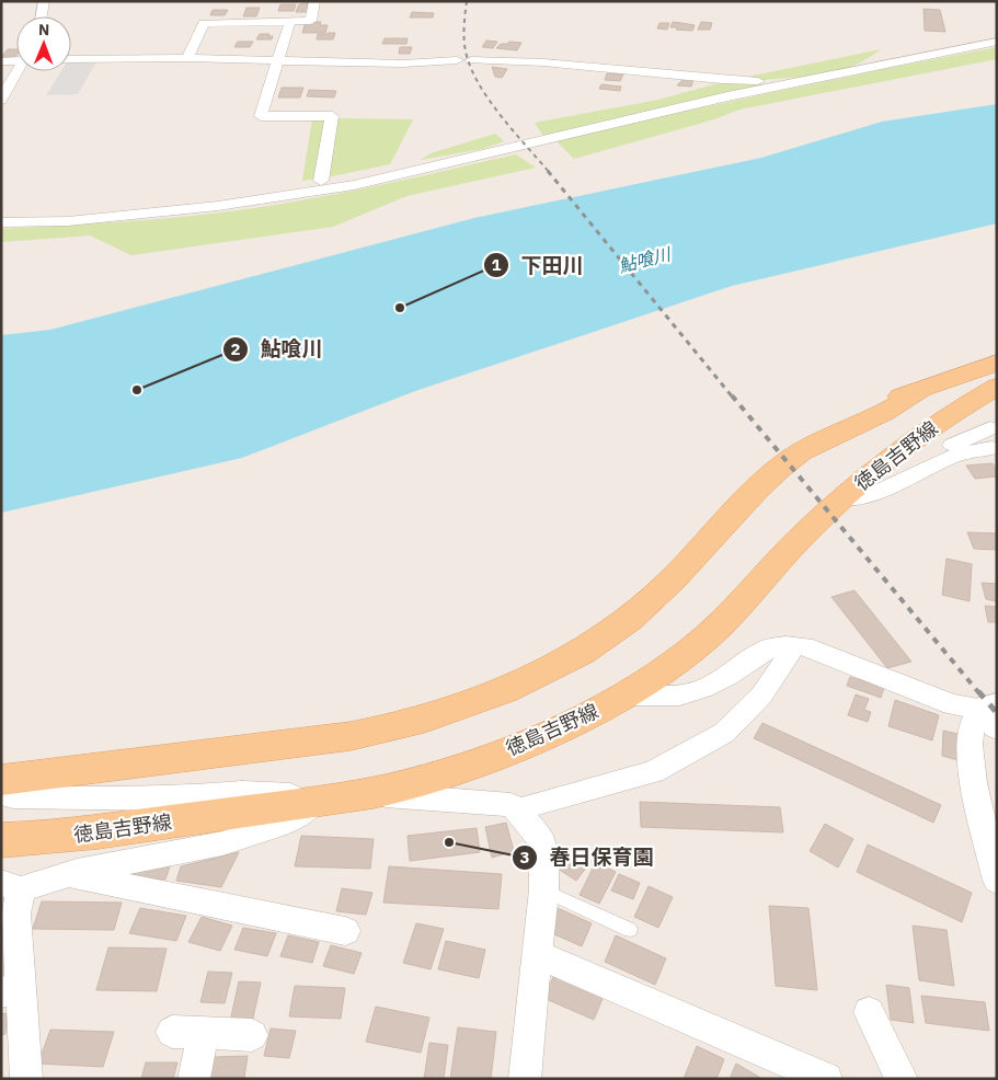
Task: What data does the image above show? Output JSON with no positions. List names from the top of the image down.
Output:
{
  "streets": {
    "main road": ["徳島吉野線"]
  },
  "water": ["鮎喰川"],
  "places": ["下田川", "鮎喰川", "春日保育園"],
  "north": "top"
}
